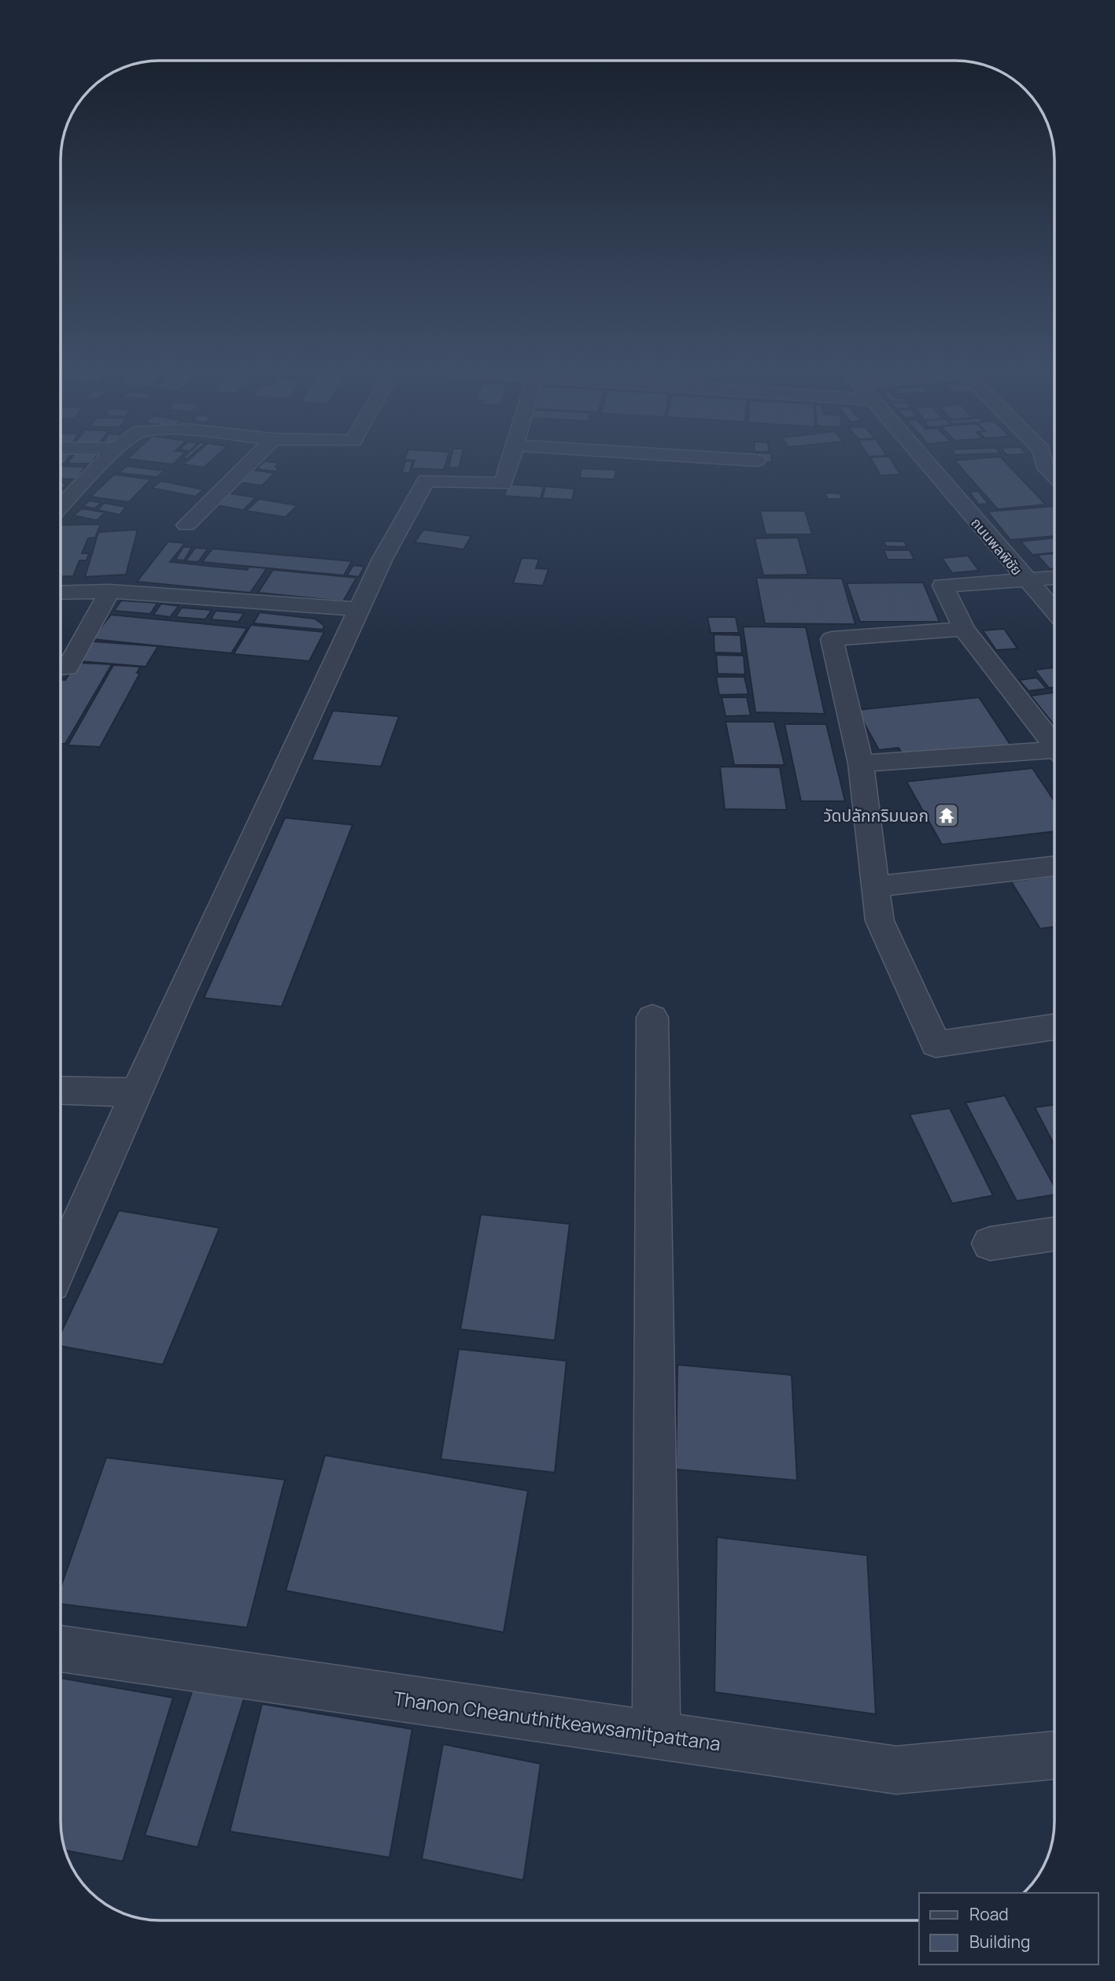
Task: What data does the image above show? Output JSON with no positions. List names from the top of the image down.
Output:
{
  "streets": {
    "street": ["ถนนพลพิชัย", "Thanon Cheanuthitkeawsamitpattana"]
  },
  "places": {
    "temple": ["วัดปลักกริมนอก"]
  },
  "legend": ["Road", "Building"]
}
